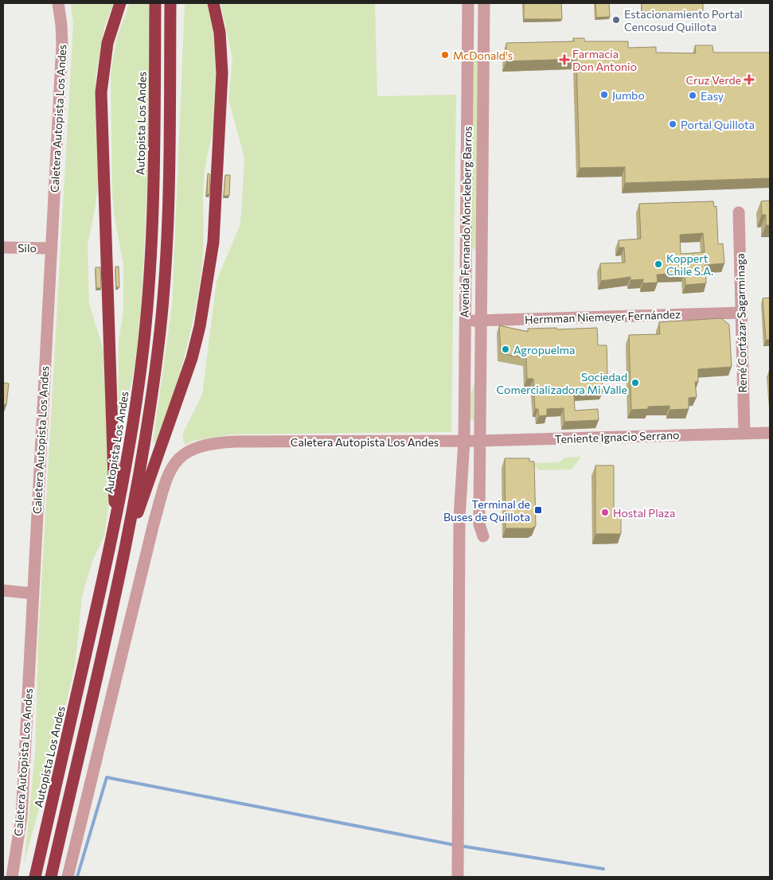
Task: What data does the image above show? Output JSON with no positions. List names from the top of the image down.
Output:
{
  "streets": {
    "highway": ["Autopista Los Andes"],
    "street": [
      "Caletera Autopista Los Andes",
      "Avenida Fernando Monckeberg Barros",
      "Silo",
      "Hermman Niemeyer Fernández",
      "René Cortázar Sagarminaga",
      "Teniente Ignacio Serrano"
    ]
  },
  "crossings": [
    ["Caletera Autopista Los Andes", "Avenida Fernando Monckeberg Barros"],
    ["Caletera Autopista Los Andes", "Silo"],
    ["Caletera Autopista Los Andes", "Teniente Ignacio Serrano"],
    ["Avenida Fernando Monckeberg Barros", "Hermman Niemeyer Fernández"],
    ["Avenida Fernando Monckeberg Barros", "Teniente Ignacio Serrano"],
    ["Hermman Niemeyer Fernández", "René Cortázar Sagarminaga"],
    ["René Cortázar Sagarminaga", "Teniente Ignacio Serrano"]
  ],
  "places": {
    "other": [
      "Estacionamiento Portal Cencosud Quillota",
      "McDonald's",
      "Jumbo",
      "Easy",
      "Portal Quillota",
      "Koppert Chile S.A.",
      "Agropuelma",
      "Sociedad Comercializadora Mi Valle",
      "Hostal Plaza"
    ],
    "health": ["Farmacia Don Antonio", "Cruz Verde"],
    "transit": ["Terminal de Buses de Quillota"]
  }
}
